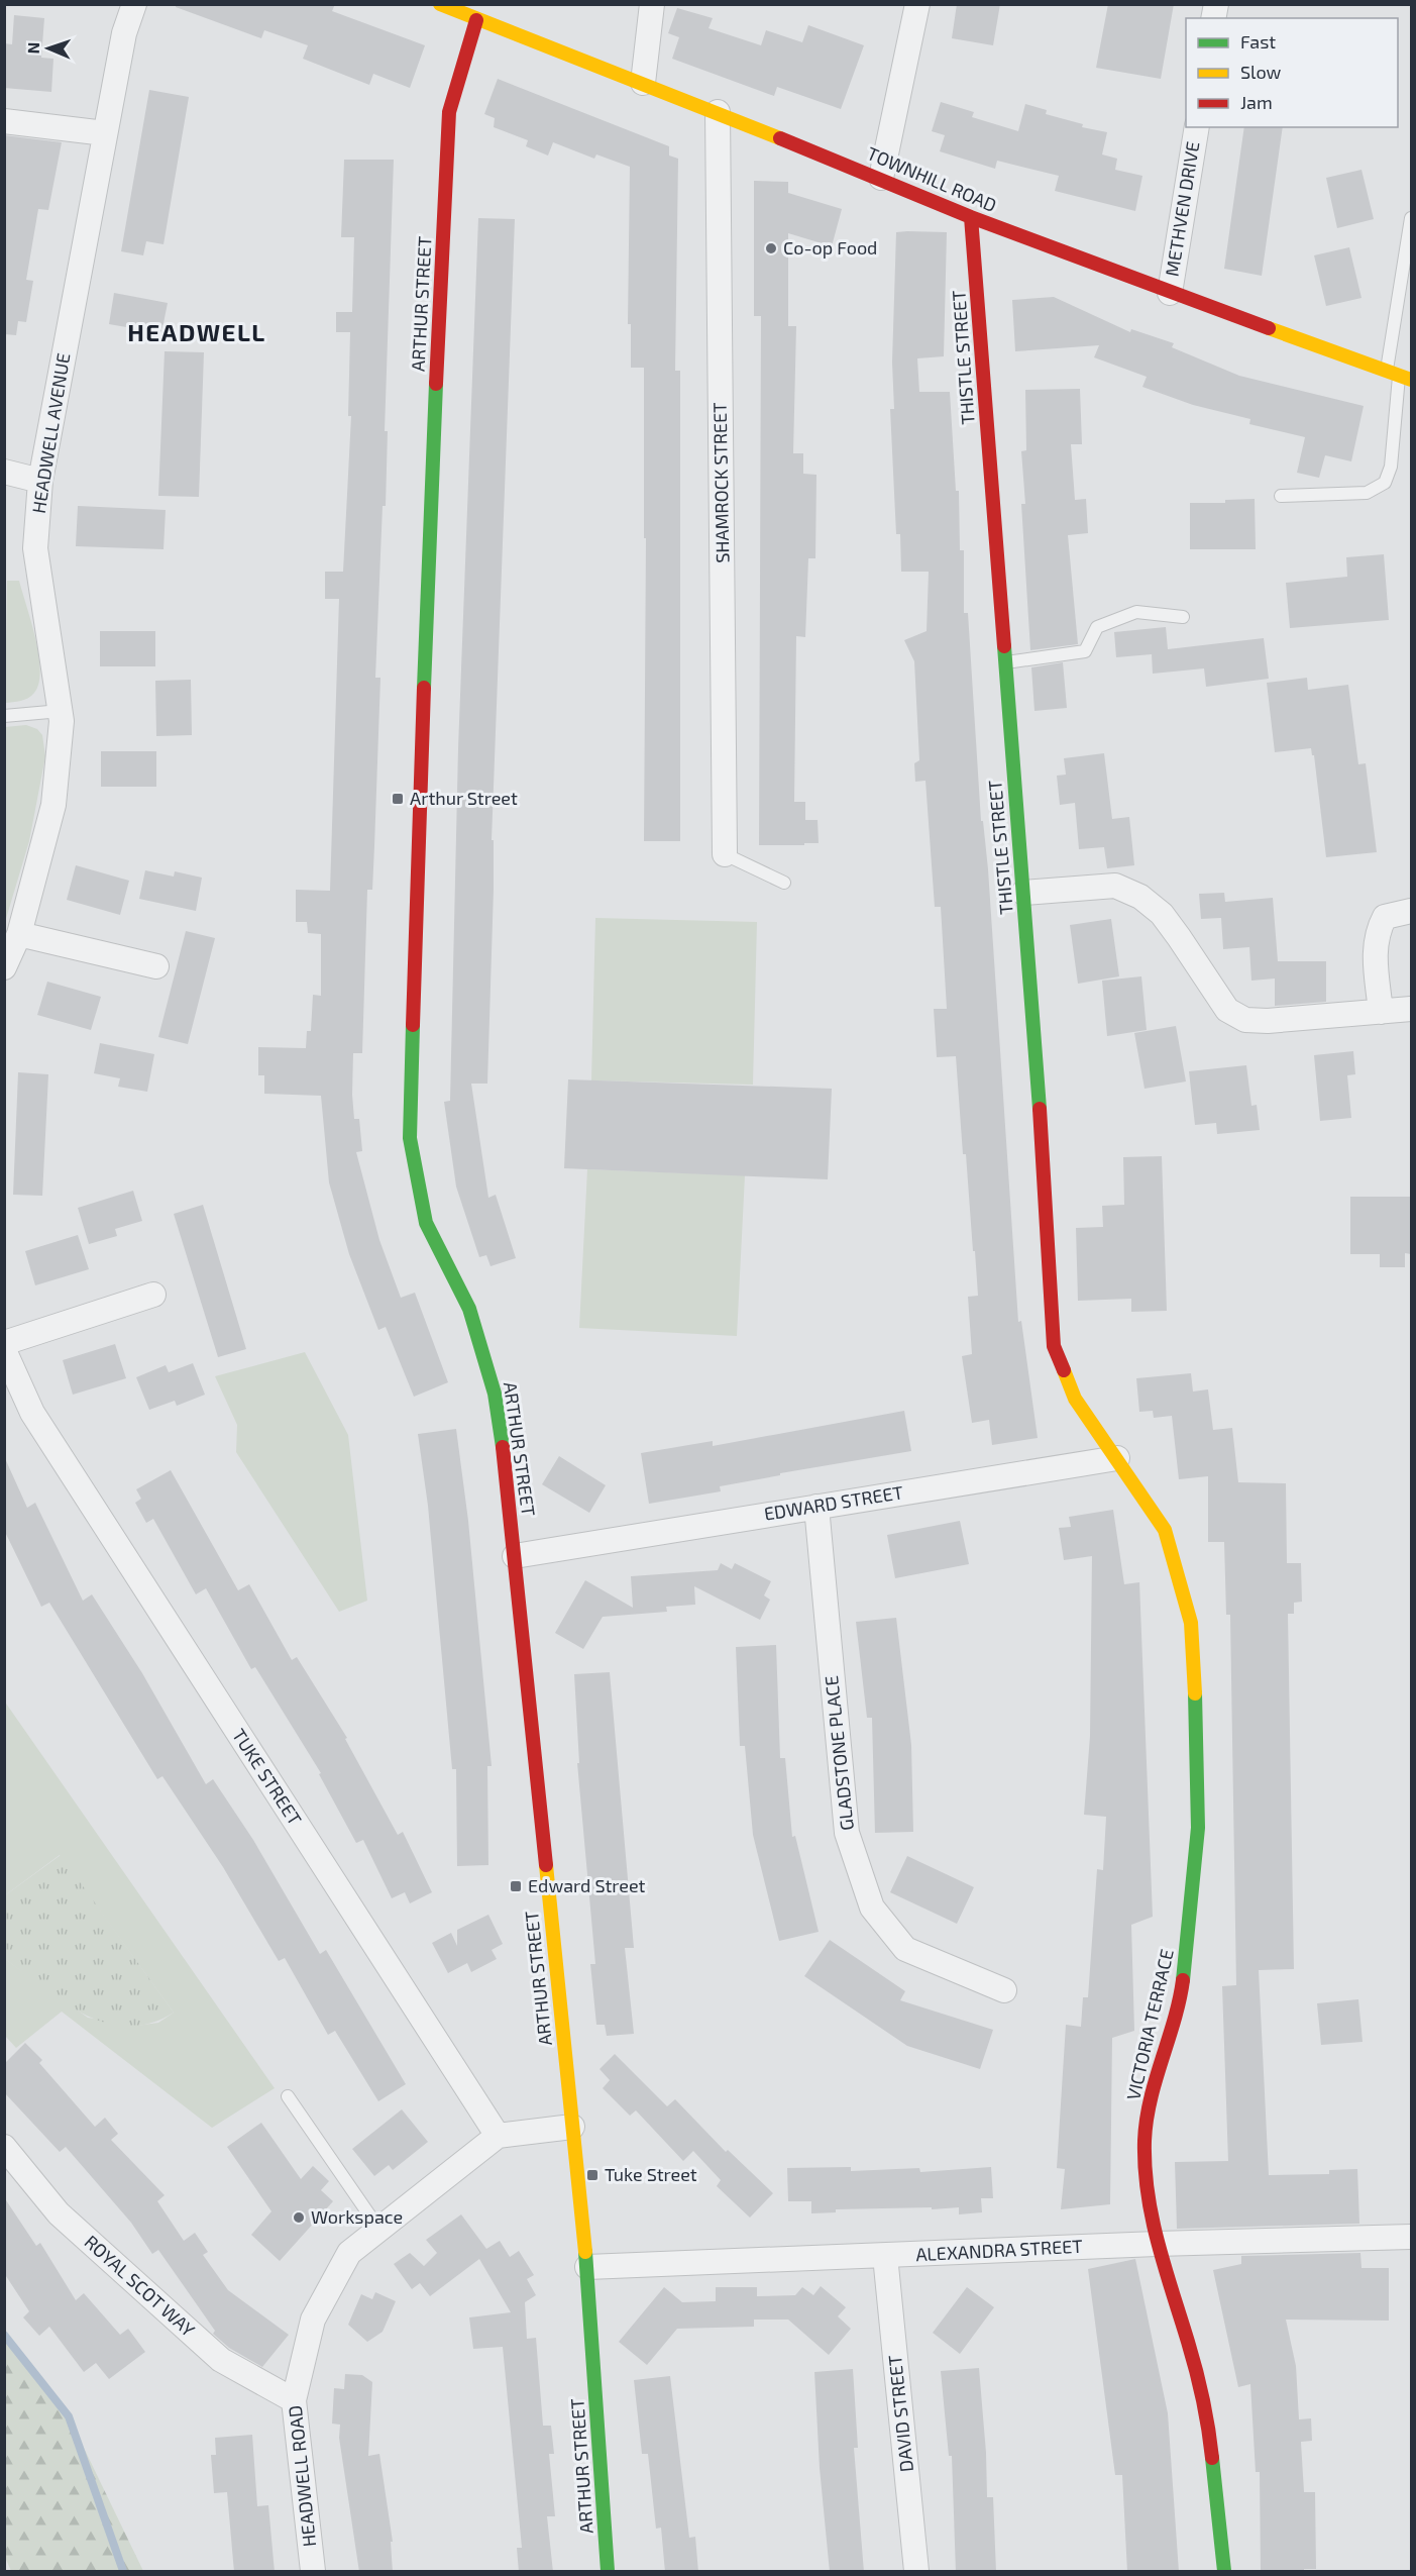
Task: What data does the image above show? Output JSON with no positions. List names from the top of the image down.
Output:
{
  "streets": {
    "street": [
      "TOWNHILL ROAD",
      "METHVEN DRIVE",
      "ARTHUR STREET",
      "THISTLE STREET",
      "HEADWELL AVENUE",
      "SHAMROCK STREET",
      "EDWARD STREET",
      "GLADSTONE PLACE",
      "TUKE STREET",
      "VICTORIA TERRACE",
      "ALEXANDRA STREET",
      "ROYAL SCOT WAY",
      "DAVID STREET",
      "HEADWELL ROAD"
    ]
  },
  "crossings": [
    ["TOWNHILL ROAD", "METHVEN DRIVE"],
    ["TOWNHILL ROAD", "ARTHUR STREET"],
    ["TOWNHILL ROAD", "THISTLE STREET"],
    ["TOWNHILL ROAD", "SHAMROCK STREET"],
    ["ARTHUR STREET", "EDWARD STREET"],
    ["ARTHUR STREET", "ALEXANDRA STREET"],
    ["THISTLE STREET", "EDWARD STREET"],
    ["THISTLE STREET", "VICTORIA TERRACE"],
    ["EDWARD STREET", "GLADSTONE PLACE"],
    ["EDWARD STREET", "VICTORIA TERRACE"],
    ["TUKE STREET", "HEADWELL ROAD"],
    ["VICTORIA TERRACE", "ALEXANDRA STREET"],
    ["ALEXANDRA STREET", "DAVID STREET"],
    ["ROYAL SCOT WAY", "HEADWELL ROAD"]
  ],
  "districts": ["HEADWELL"],
  "places": {
    "other": ["Co-op Food", "Workspace"],
    "transit": ["Arthur Street", "Edward Street", "Tuke Street"]
  },
  "legend": ["Fast", "Slow", "Jam"],
  "north": "left"
}
